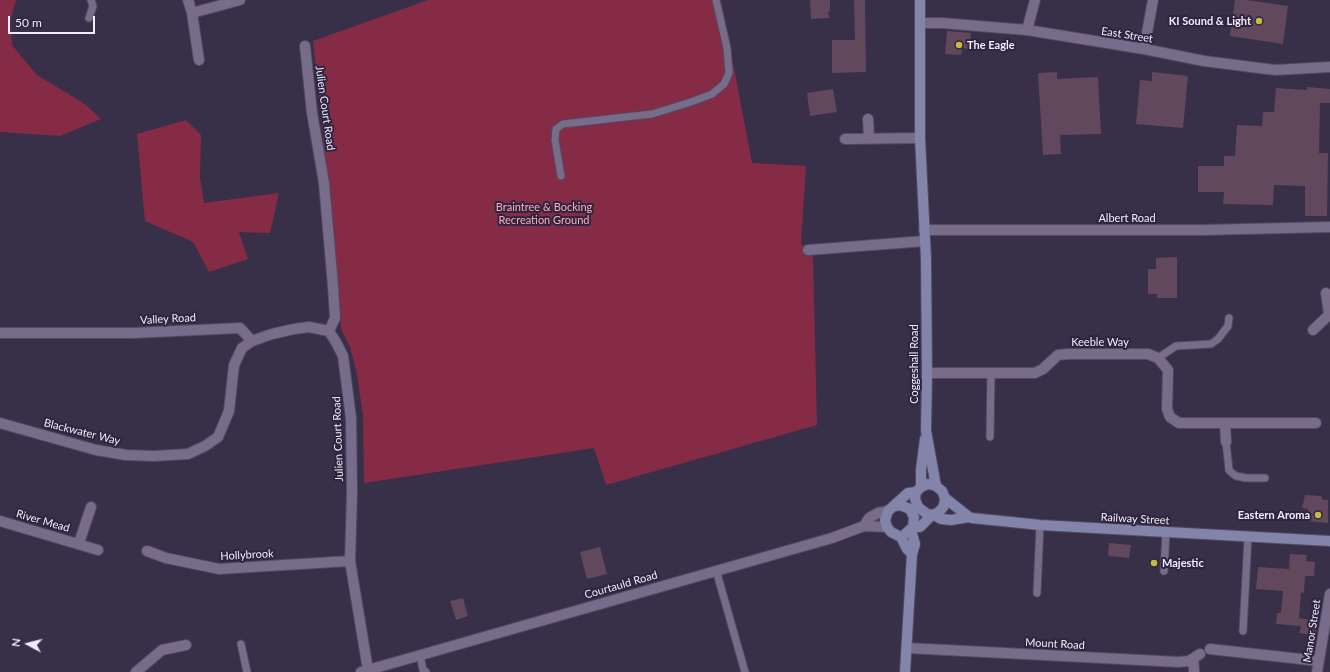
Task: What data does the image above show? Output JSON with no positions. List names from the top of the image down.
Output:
{
  "streets": {
    "main road": ["Coggeshall Road", "Railway Street"],
    "street": [
      "East Street",
      "Julien Court Road",
      "Albert Road",
      "Valley Road",
      "Keeble Way",
      "Blackwater Way",
      "River Mead",
      "Hollybrook",
      "Courtauld Road",
      "Manor Street",
      "Mount Road"
    ]
  },
  "crossings": [
    ["East Street", "Coggeshall Road"],
    ["Julien Court Road", "Hollybrook"],
    ["Julien Court Road", "Courtauld Road"],
    ["Albert Road", "Coggeshall Road"],
    ["Valley Road", "Blackwater Way"],
    ["Keeble Way", "Coggeshall Road"],
    ["Coggeshall Road", "Railway Street"]
  ],
  "parks": ["Braintree & Bocking Recreation Ground"],
  "places": [
    "KI Sound & Light",
    "The Eagle",
    "Eastern Aroma",
    "Majestic"
  ],
  "scale_bar": "50 m",
  "north": "left"
}
